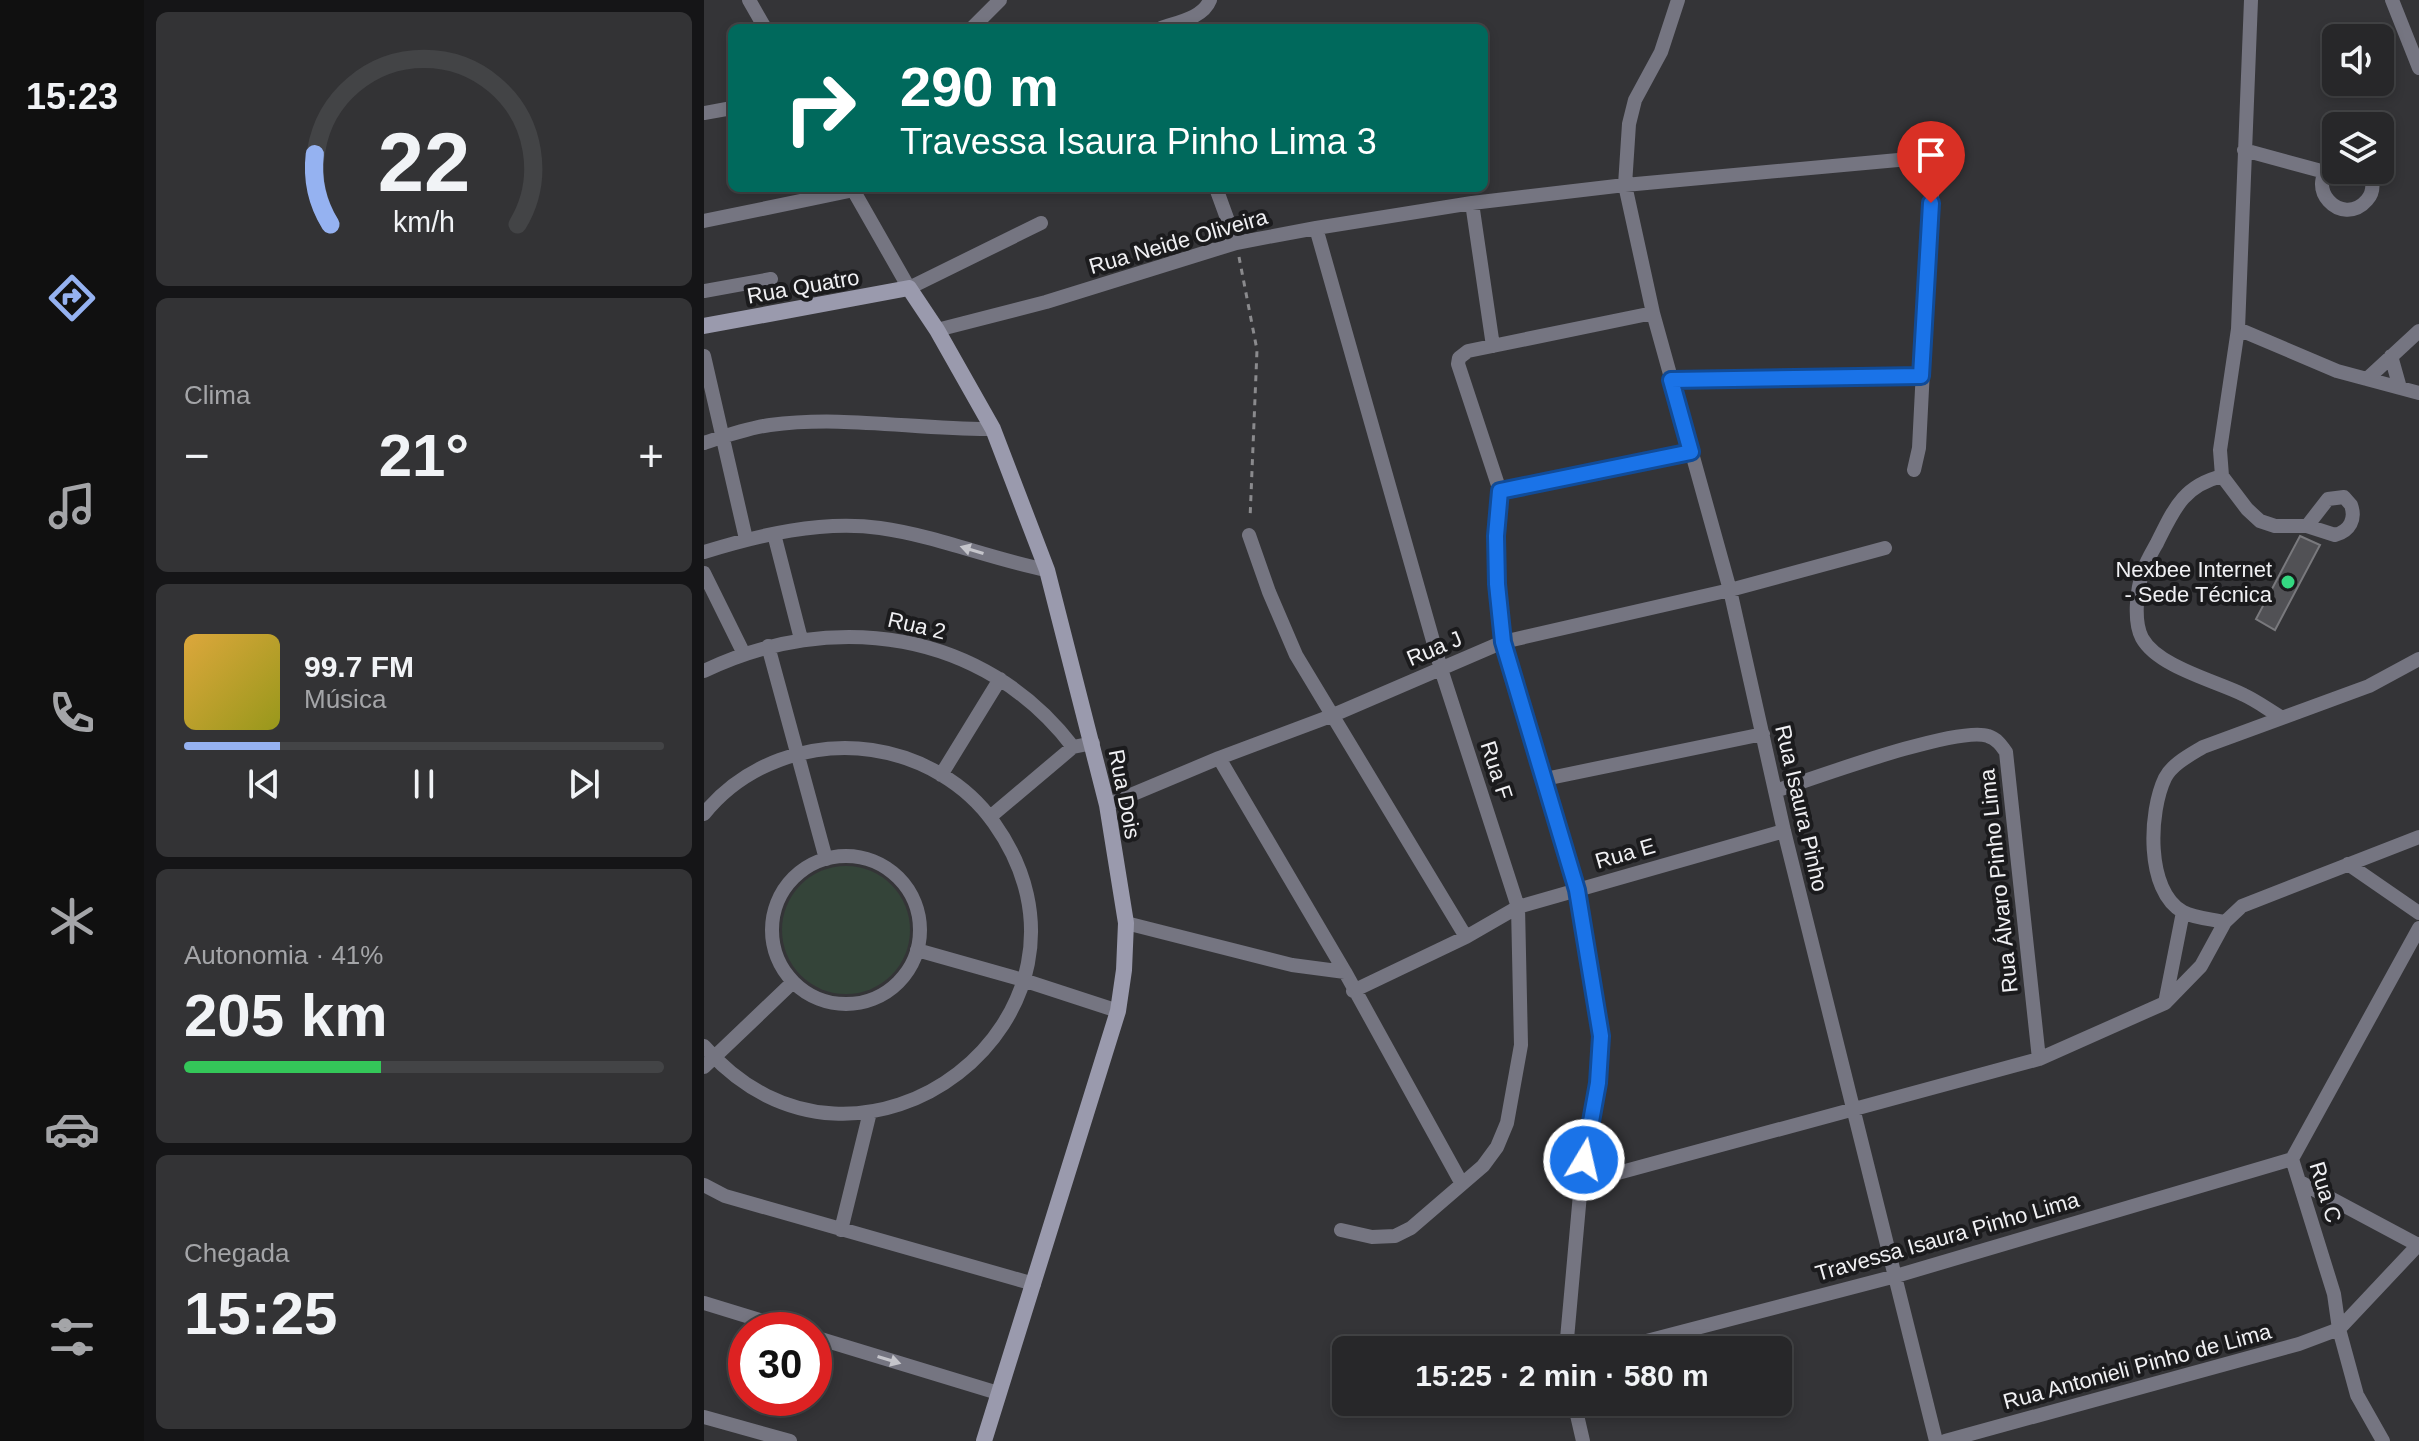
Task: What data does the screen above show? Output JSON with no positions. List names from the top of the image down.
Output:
{
  "streets": {
    "street": [
      "Rua Neide Oliveira",
      "Rua Quatro",
      "Rua 2",
      "Rua J",
      "Rua F",
      "Rua Dois",
      "Rua Isaura Pinho",
      "Rua E",
      "Rua Álvaro Pinho Lima",
      "Rua C",
      "Travessa Isaura Pinho Lima",
      "Rua Antonieli Pinho de Lima"
    ]
  },
  "crossings": [
    ["Rua Neide Oliveira", "Rua F"],
    ["Rua Neide Oliveira", "Rua Dois"],
    ["Rua Neide Oliveira", "Rua Isaura Pinho"],
    ["Rua Quatro", "Rua Dois"],
    ["Rua J", "Rua F"],
    ["Rua J", "Rua Dois"],
    ["Rua J", "Rua Isaura Pinho"],
    ["Rua F", "Rua E"],
    ["Rua Isaura Pinho", "Rua E"],
    ["Rua Isaura Pinho", "Rua Álvaro Pinho Lima"],
    ["Rua Isaura Pinho", "Travessa Isaura Pinho Lima"],
    ["Rua C", "Travessa Isaura Pinho Lima"],
    ["Rua C", "Rua Antonieli Pinho de Lima"]
  ],
  "places": ["Nexbee Internet - Sede Técnica"],
  "page": {
    "tabs": "15:23",
    "turn": ["290 m", "Travessa Isaura Pinho Lima 3"],
    "tile": [
      "Clima",
      ["Autonomia · 41%", "205 km"],
      ["Chegada", "15:25"]
    ],
    "heat": ["−", "21°", "+"],
    "song": ["99.7 FM", "Música"],
    "limit": "30",
    "trip": "15:25 · 2 min · 580 m",
    "gauge": ["22", "km/h"]
  }
}
